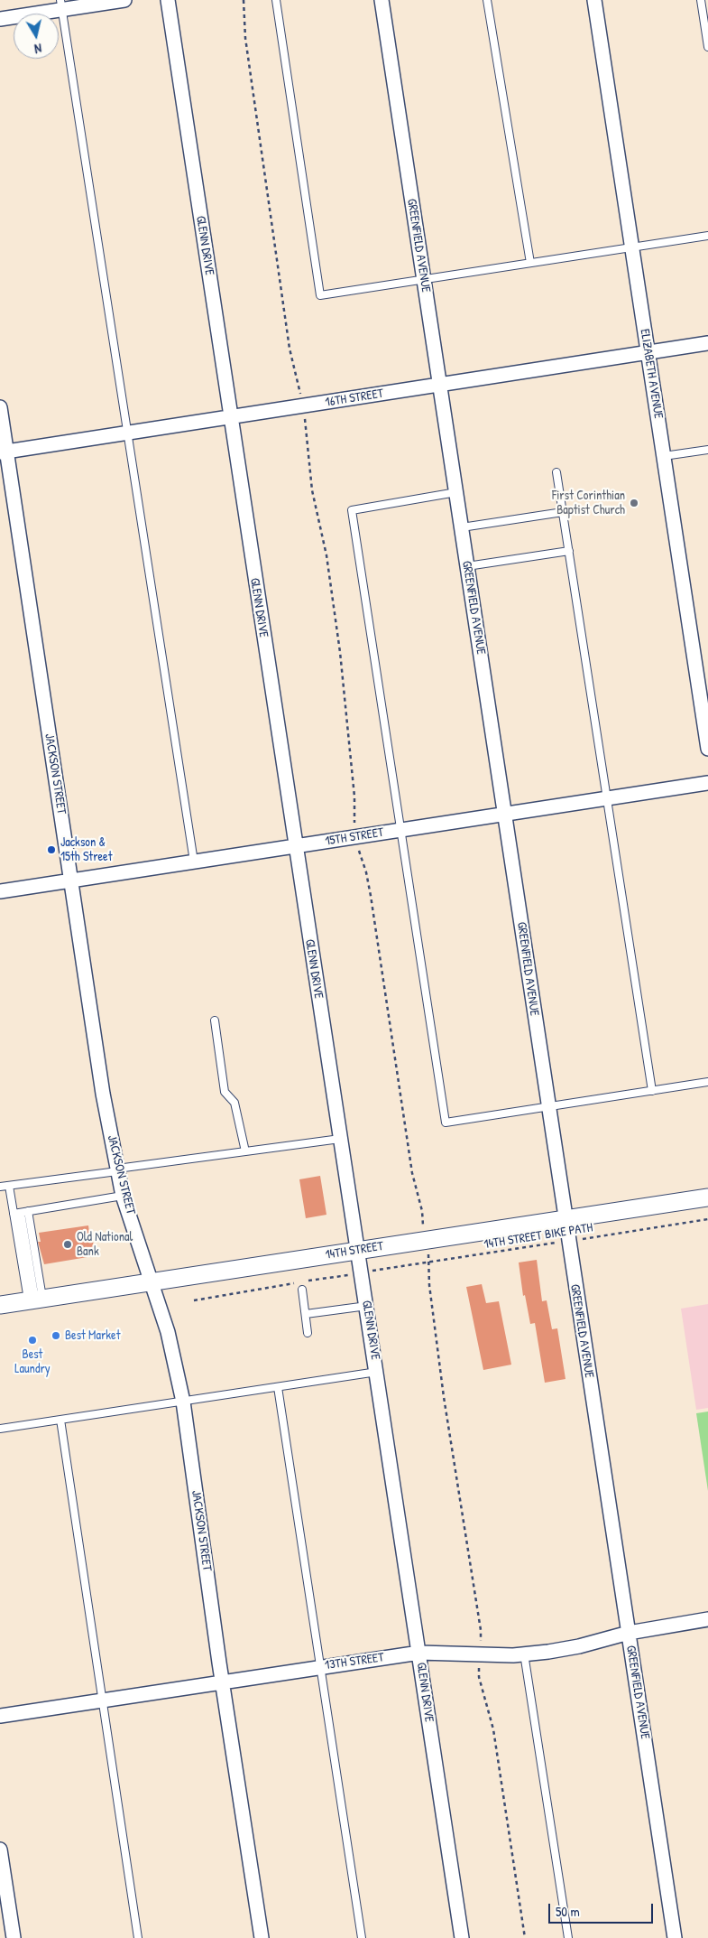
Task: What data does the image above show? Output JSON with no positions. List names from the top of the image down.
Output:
{
  "streets": {
    "street": [
      "GLENN DRIVE",
      "GREENFIELD AVENUE",
      "ELIZABETH AVENUE",
      "16TH STREET",
      "JACKSON STREET",
      "15TH STREET",
      "14TH STREET",
      "13TH STREET"
    ],
    "path": ["14TH STREET BIKE PATH"]
  },
  "crossings": [
    ["GLENN DRIVE", "16TH STREET"],
    ["GLENN DRIVE", "15TH STREET"],
    ["GLENN DRIVE", "14TH STREET"],
    ["GLENN DRIVE", "13TH STREET"],
    ["GREENFIELD AVENUE", "16TH STREET"],
    ["GREENFIELD AVENUE", "15TH STREET"],
    ["GREENFIELD AVENUE", "14TH STREET BIKE PATH"],
    ["GREENFIELD AVENUE", "14TH STREET"],
    ["GREENFIELD AVENUE", "13TH STREET"],
    ["ELIZABETH AVENUE", "16TH STREET"],
    ["16TH STREET", "JACKSON STREET"],
    ["JACKSON STREET", "15TH STREET"],
    ["JACKSON STREET", "14TH STREET"],
    ["JACKSON STREET", "13TH STREET"]
  ],
  "places": [
    "First Corinthian Baptist Church",
    "Jackson & 15th Street",
    "Old National Bank",
    "Best Market",
    "Best Laundry"
  ],
  "scale_bar": "50 m",
  "north": "bottom"
}
